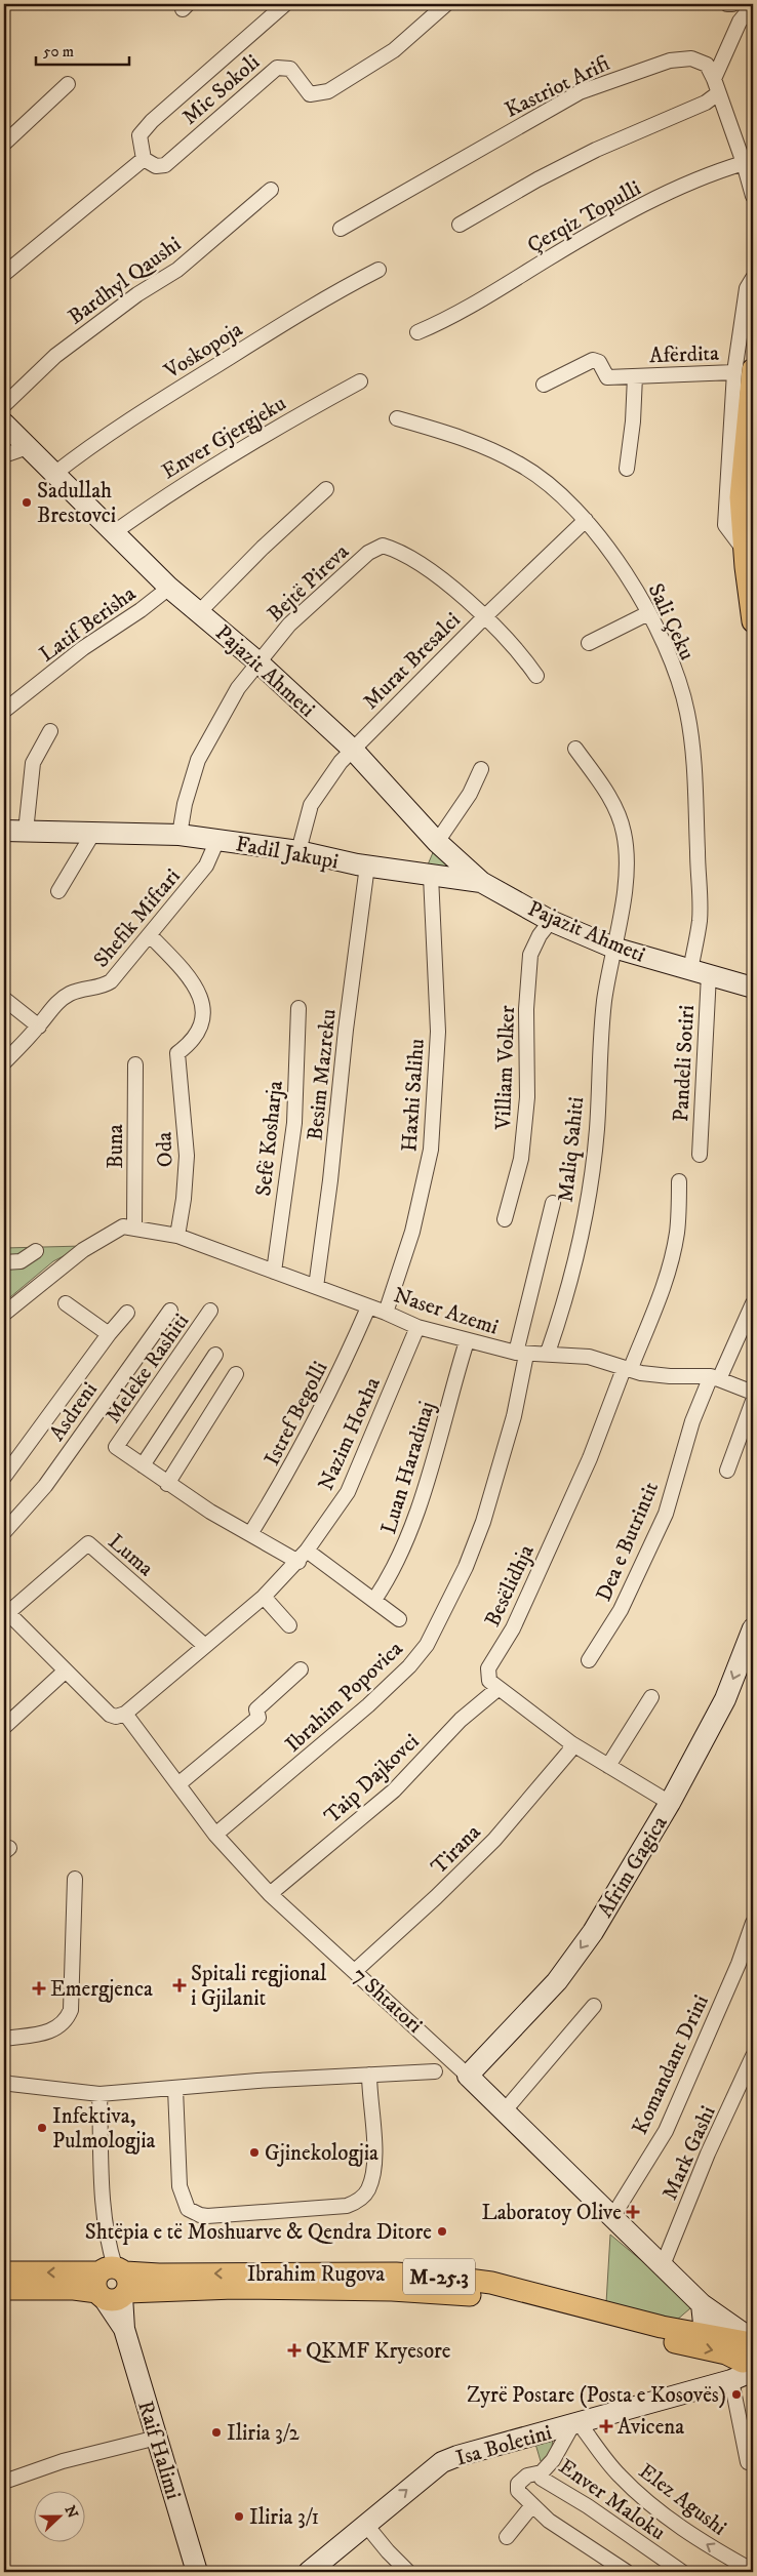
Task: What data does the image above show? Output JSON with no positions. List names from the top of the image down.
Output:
{
  "streets": {
    "main road": ["Ibrahim Rugova", "M-25.3"],
    "street": [
      "Kastriot Arifi",
      "Mic Sokoli",
      "Çerqiz Topulli",
      "Bardhyl Qaushi",
      "Voskopoja",
      "Afërdita",
      "Enver Gjergjeku",
      "Bejtë Pireva",
      "Sali Çeku",
      "Latif Berisha",
      "Murat Bresalci",
      "Pajazit Ahmeti",
      "Fadil Jakupi",
      "Shefik Miftari",
      "Pandeli Sotiri",
      "Villiam Volker",
      "Besim Mazreku",
      "Haxhi Salihu",
      "Sefë Kosharja",
      "Buna",
      "Oda",
      "Maliq Sahiti",
      "Naser Azemi",
      "Meleke Rashiti",
      "Asdreni",
      "Istref Begolli",
      "Nazim Hoxha",
      "Luan Haradinaj",
      "Dea e Butrintit",
      "Luma",
      "Besëlidhja",
      "Ibrahim Popovica",
      "Taip Dajkovci",
      "Tirana",
      "Afrim Gagica",
      "7 Shtatori",
      "Komandant Drini",
      "Mark Gashi",
      "Isa Boletini",
      "Raif Halimi",
      "Enver Maloku",
      "Elez Agushi"
    ]
  },
  "crossings": [
    ["Kastriot Arifi", "Çerqiz Topulli"],
    ["Voskopoja", "Pajazit Ahmeti"],
    ["Enver Gjergjeku", "Pajazit Ahmeti"],
    ["Bejtë Pireva", "Murat Bresalci"],
    ["Bejtë Pireva", "Pajazit Ahmeti"],
    ["Bejtë Pireva", "Fadil Jakupi"],
    ["Sali Çeku", "Murat Bresalci"],
    ["Sali Çeku", "Pajazit Ahmeti"],
    ["Sali Çeku", "Pandeli Sotiri"],
    ["Latif Berisha", "Pajazit Ahmeti"],
    ["Murat Bresalci", "Pajazit Ahmeti"],
    ["Murat Bresalci", "Fadil Jakupi"],
    ["Pajazit Ahmeti", "Fadil Jakupi"],
    ["Pajazit Ahmeti", "Pandeli Sotiri"],
    ["Pajazit Ahmeti", "Villiam Volker"],
    ["Pajazit Ahmeti", "Maliq Sahiti"],
    ["Fadil Jakupi", "Shefik Miftari"],
    ["Fadil Jakupi", "Besim Mazreku"],
    ["Fadil Jakupi", "Haxhi Salihu"],
    ["Shefik Miftari", "Oda"],
    ["Besim Mazreku", "Naser Azemi"],
    ["Haxhi Salihu", "Naser Azemi"],
    ["Sefë Kosharja", "Naser Azemi"],
    ["Buna", "Naser Azemi"],
    ["Oda", "Naser Azemi"],
    ["Maliq Sahiti", "Naser Azemi"],
    ["Naser Azemi", "Istref Begolli"],
    ["Naser Azemi", "Nazim Hoxha"],
    ["Naser Azemi", "Luan Haradinaj"],
    ["Naser Azemi", "Dea e Butrintit"],
    ["Naser Azemi", "Besëlidhja"],
    ["Naser Azemi", "Ibrahim Popovica"],
    ["Meleke Rashiti", "Istref Begolli"],
    ["Meleke Rashiti", "Nazim Hoxha"],
    ["Nazim Hoxha", "Luma"],
    ["Nazim Hoxha", "7 Shtatori"],
    ["Besëlidhja", "Taip Dajkovci"],
    ["Ibrahim Popovica", "7 Shtatori"],
    ["Taip Dajkovci", "7 Shtatori"],
    ["Tirana", "7 Shtatori"],
    ["Afrim Gagica", "7 Shtatori"],
    ["7 Shtatori", "Komandant Drini"],
    ["7 Shtatori", "Mark Gashi"],
    ["7 Shtatori", "Ibrahim Rugova"],
    ["7 Shtatori", "Isa Boletini"],
    ["Ibrahim Rugova", "M-25.3"],
    ["Ibrahim Rugova", "Isa Boletini"],
    ["Ibrahim Rugova", "Raif Halimi"],
    ["M-25.3", "Raif Halimi"],
    ["Isa Boletini", "Enver Maloku"],
    ["Isa Boletini", "Elez Agushi"],
    ["Enver Maloku", "Elez Agushi"]
  ],
  "one_way": ["Isa Boletini"],
  "places": {
    "other": [
      "Sadullah Brestovci",
      "Infektiva, Pulmologjia",
      "Gjinekologjia",
      "Shtëpia e të Moshuarve & Qendra Ditore",
      "Zyrë Postare (Posta e Kosovës)",
      "Iliria 3/2",
      "Iliria 3/1"
    ],
    "health": [
      "Spitali regjional i Gjilanit",
      "Emergjenca",
      "Laboratoy Olive",
      "QKMF Kryesore",
      "Avicena"
    ]
  },
  "scale_bar": "50 m",
  "north": "right"
}
